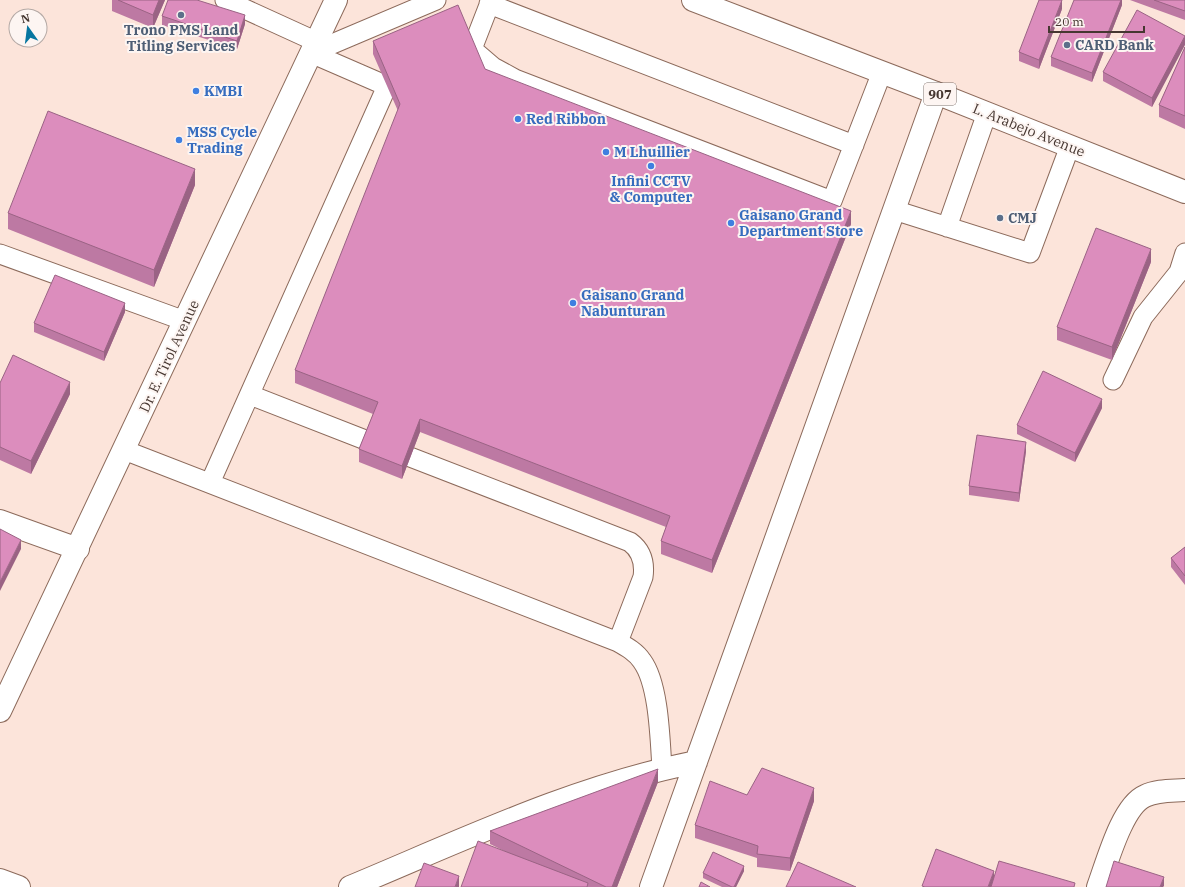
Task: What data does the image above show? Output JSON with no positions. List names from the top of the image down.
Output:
{
  "streets": {
    "street": ["907", "L. Arabejo Avenue", "Dr. E. Tirol Avenue"]
  },
  "places": [
    "Trono PMS Land Titling Services",
    "CARD Bank",
    "KMBI",
    "Red Ribbon",
    "MSS Cycle Trading",
    "M Lhuillier",
    "Infini CCTV & Computer",
    "CMJ",
    "Gaisano Grand Department Store",
    "Gaisano Grand Nabunturan"
  ],
  "scale_bar": "20 m",
  "north": "top"
}
